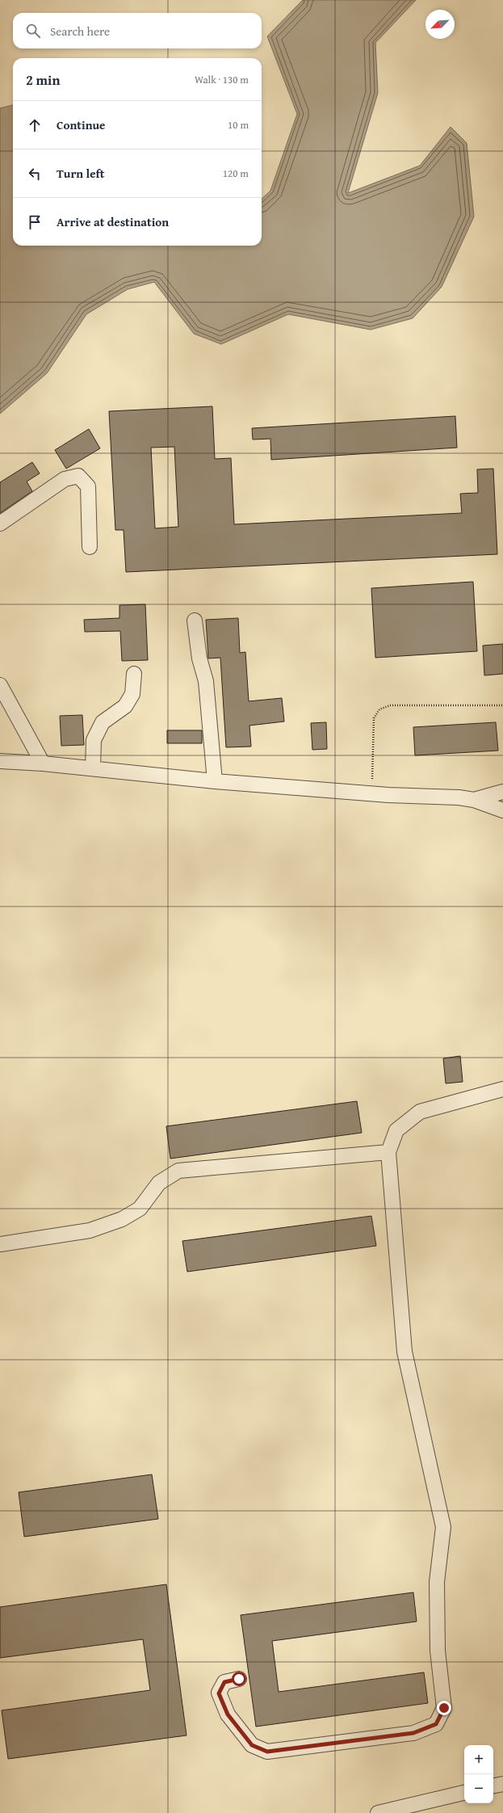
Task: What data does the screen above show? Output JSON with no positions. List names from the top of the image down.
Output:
{
  "north": "bottom left",
  "page": {
    "search": "Search here",
    "heading": ["2 min", "Walk · 130 m"],
    "list": [
      ["Continue", "10 m"],
      ["Turn left", "120 m"],
      "Arrive at destination"
    ],
    "map_buttons": ["+", "−"]
  }
}
